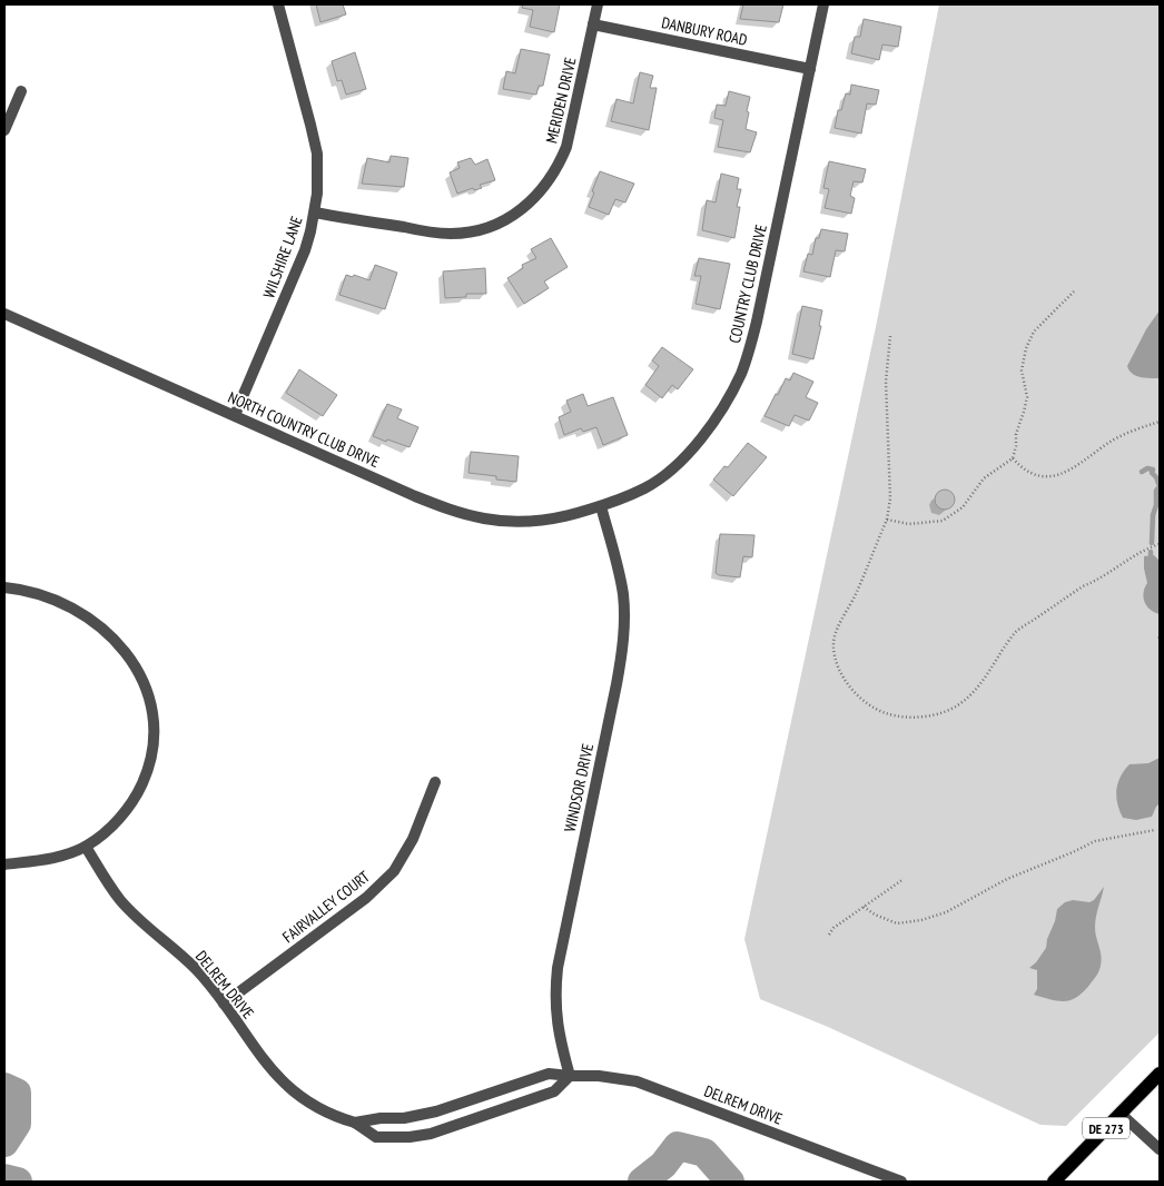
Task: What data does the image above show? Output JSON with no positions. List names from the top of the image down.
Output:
{
  "streets": {
    "main road": ["DE 273"],
    "street": [
      "DANBURY ROAD",
      "MERIDEN DRIVE",
      "WILSHIRE LANE",
      "COUNTRY CLUB DRIVE",
      "NORTH COUNTRY CLUB DRIVE",
      "WINDSOR DRIVE",
      "FAIRVALLEY COURT",
      "DELREM DRIVE"
    ]
  },
  "crossings": [
    ["DANBURY ROAD", "MERIDEN DRIVE"],
    ["DANBURY ROAD", "COUNTRY CLUB DRIVE"],
    ["MERIDEN DRIVE", "WILSHIRE LANE"],
    ["WILSHIRE LANE", "NORTH COUNTRY CLUB DRIVE"],
    ["COUNTRY CLUB DRIVE", "NORTH COUNTRY CLUB DRIVE"],
    ["COUNTRY CLUB DRIVE", "WINDSOR DRIVE"],
    ["NORTH COUNTRY CLUB DRIVE", "WINDSOR DRIVE"],
    ["WINDSOR DRIVE", "DELREM DRIVE"],
    ["FAIRVALLEY COURT", "DELREM DRIVE"]
  ]
}
